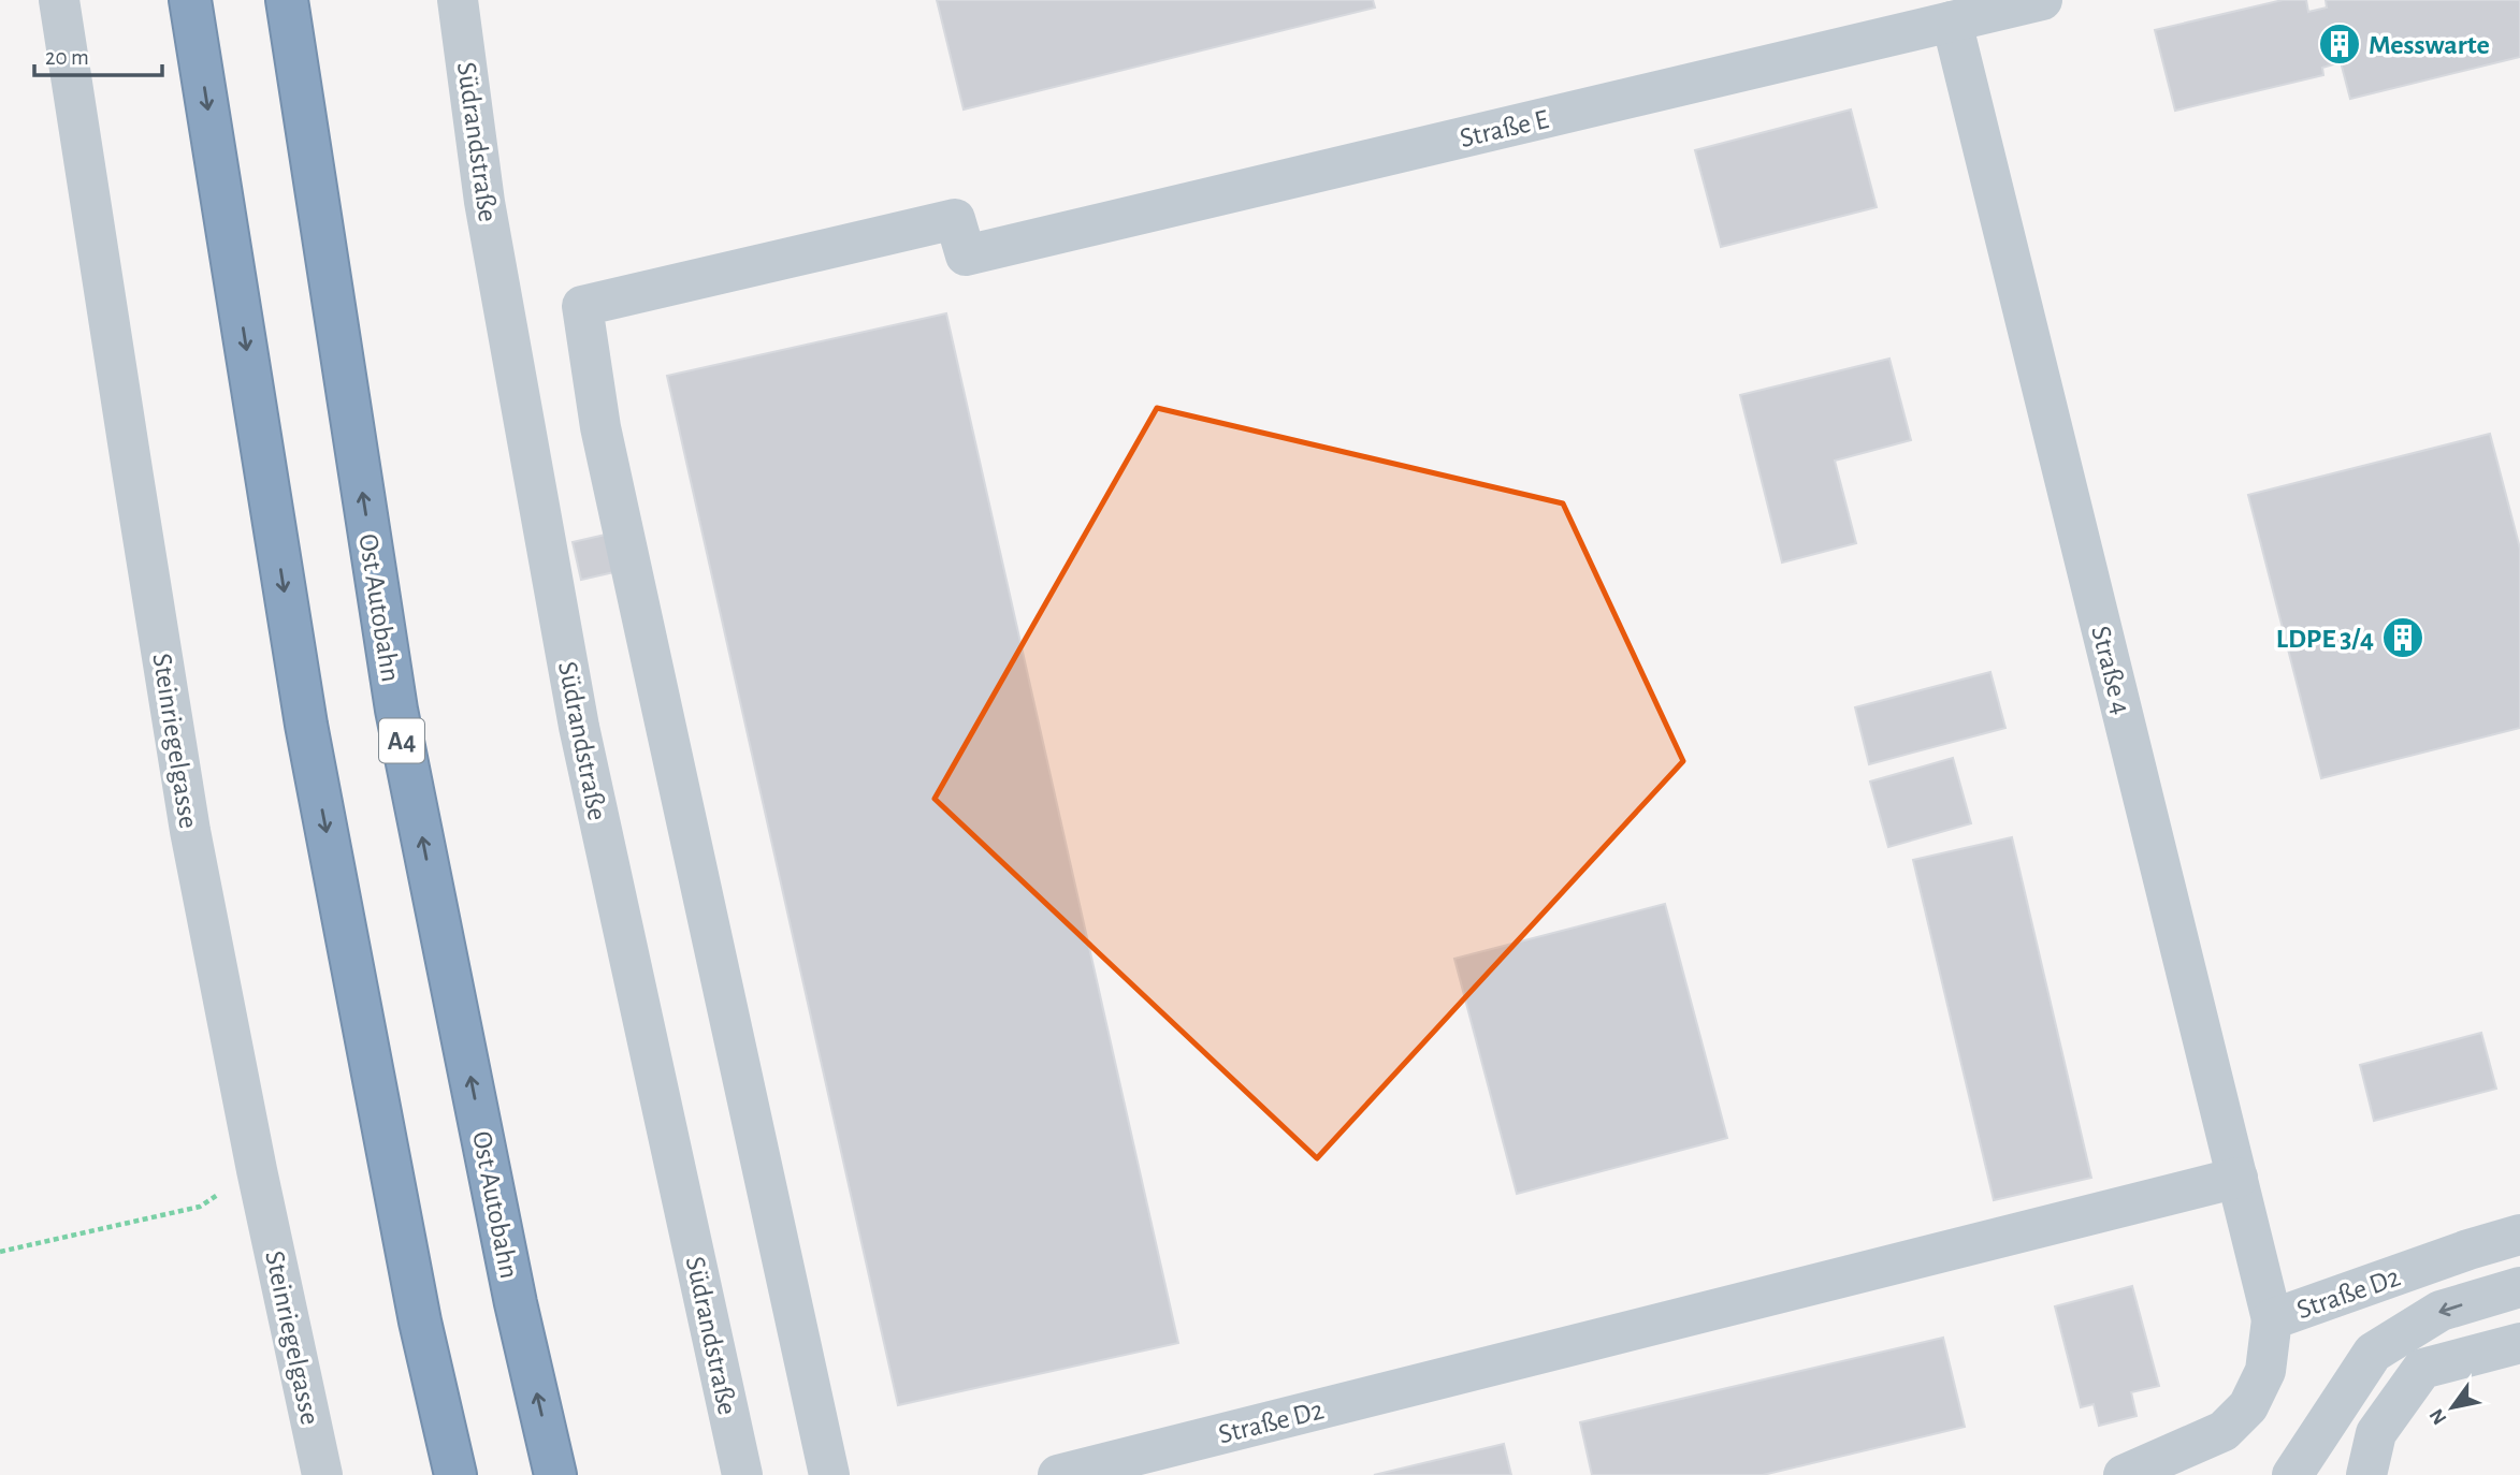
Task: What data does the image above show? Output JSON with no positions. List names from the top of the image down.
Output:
{
  "streets": {
    "highway": ["Ost Autobahn", "A4"],
    "street": [
      "Straße E",
      "Südrandstraße",
      "Straße 4",
      "Steinriegelgasse",
      "Straße D2"
    ]
  },
  "crossings": [
    ["Straße E", "Straße 4"],
    ["Straße 4", "Straße D2"]
  ],
  "places": {
    "building": ["Messwarte", "LDPE 3/4"]
  },
  "scale_bar": "20 m",
  "north": "bottom left"
}
